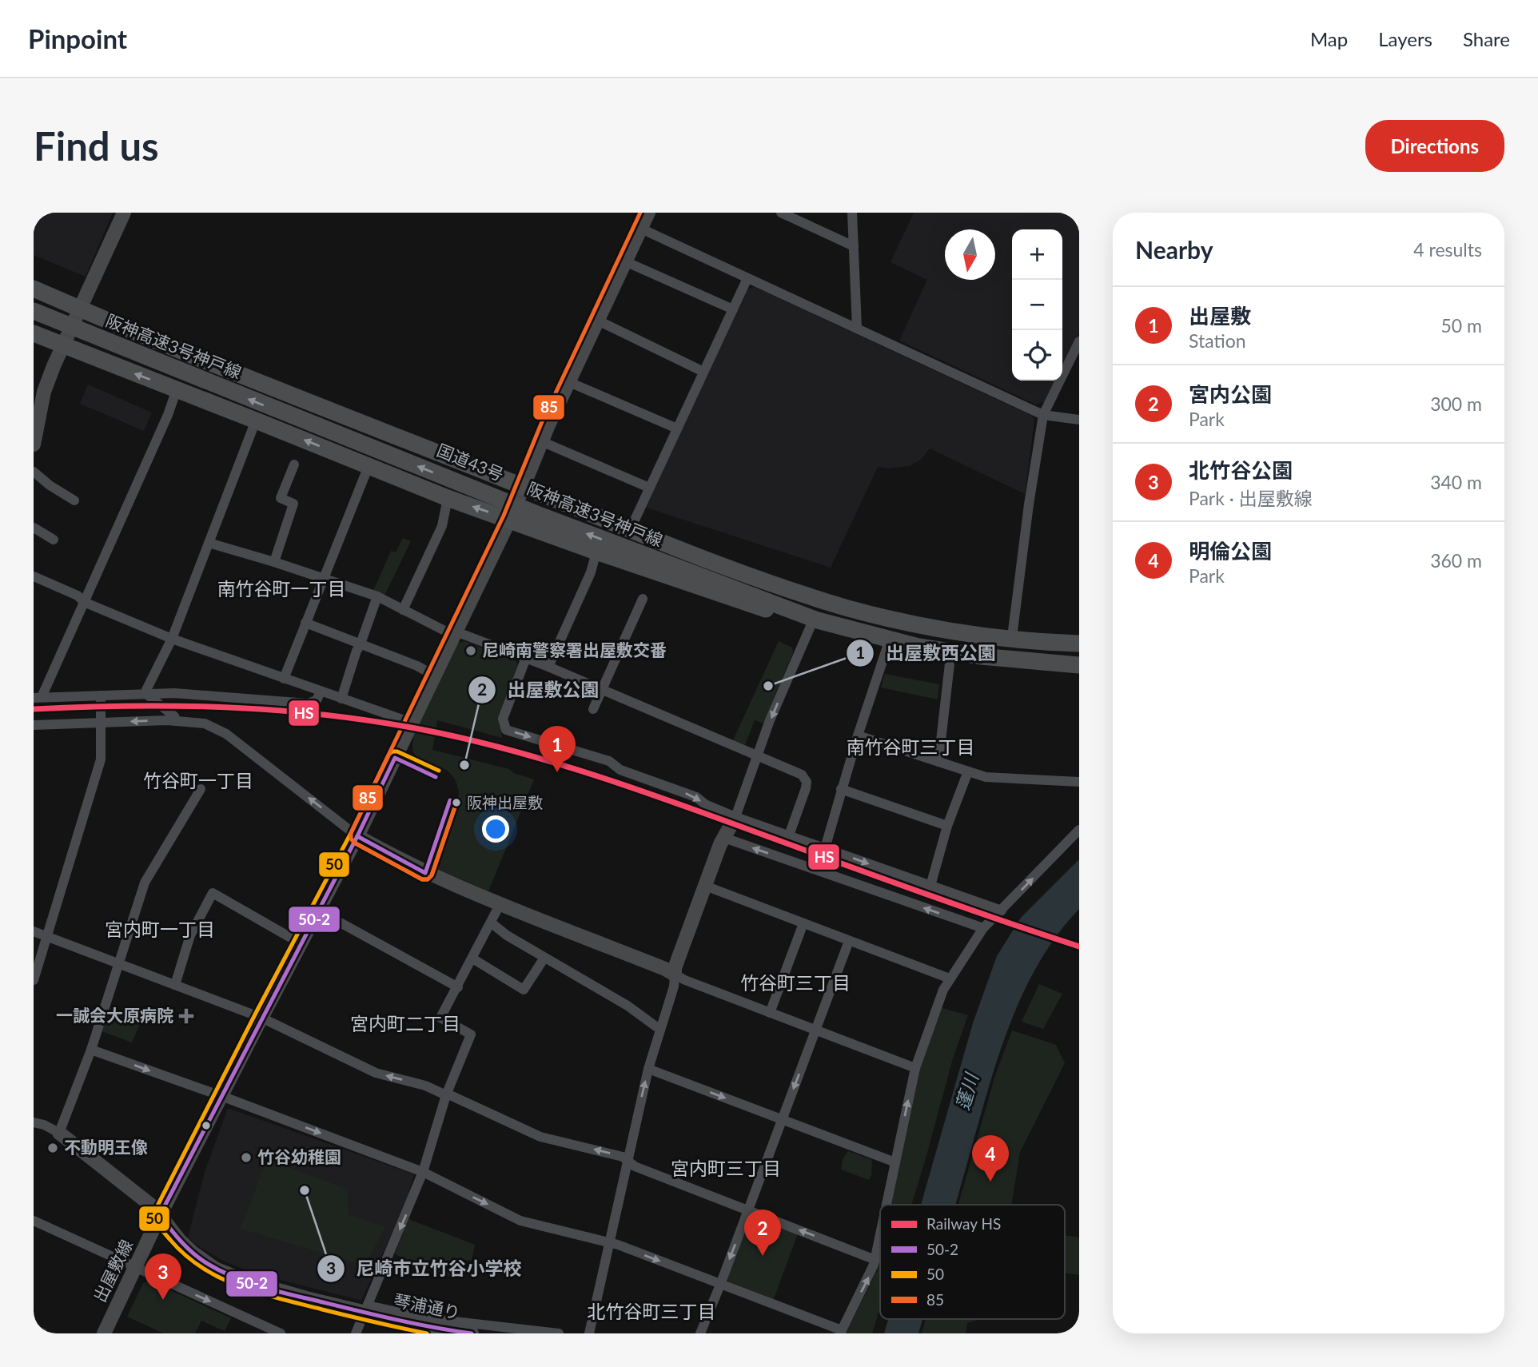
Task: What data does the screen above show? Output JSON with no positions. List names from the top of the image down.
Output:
{
  "streets": {
    "highway": ["阪神高速3号神戸線", "国道43号"],
    "street": ["出屋敷線", "琴浦通り"]
  },
  "crossings": [
    ["阪神高速3号神戸線", "国道43号"],
    ["国道43号", "出屋敷線"],
    ["出屋敷線", "琴浦通り"]
  ],
  "districts": [
    "南竹谷町一丁目",
    "南竹谷町三丁目",
    "竹谷町一丁目",
    "宮内町一丁目",
    "竹谷町三丁目",
    "宮内町二丁目",
    "宮内町三丁目",
    "北竹谷町三丁目"
  ],
  "water": ["蓬川"],
  "places": {
    "other": [
      "尼崎南警察署出屋敷交番",
      "出屋敷西公園",
      "出屋敷公園",
      "阪神出屋敷",
      "不動明王像",
      "竹谷幼稚園",
      "尼崎市立竹谷小学校"
    ],
    "health": ["一誠会大原病院"]
  },
  "lines": [
    "transit line 85",
    "rail line HS",
    "transit line 50",
    "transit line 50-2"
  ],
  "legend": [
    "Railway HS",
    "50-2",
    "50",
    "85"
  ],
  "north": "bottom",
  "page": {
    "header": "Pinpoint",
    "nav": ["Map", "Layers", "Share"],
    "buttons": "Directions",
    "title": "Find us",
    "heading": ["Nearby", "4 results"],
    "map_buttons": ["+", "−"],
    "list": [
      {
        "mark": "1",
        "name": "出屋敷",
        "note": "Station",
        "value": "50 m"
      },
      {
        "mark": "2",
        "name": "宮内公園",
        "note": "Park",
        "value": "300 m"
      },
      {
        "mark": "3",
        "name": "北竹谷公園",
        "note": "Park · 出屋敷線",
        "value": "340 m"
      },
      {
        "mark": "4",
        "name": "明倫公園",
        "note": "Park",
        "value": "360 m"
      }
    ],
    "pins": [
      "1",
      "4",
      "2",
      "3"
    ]
  }
}
